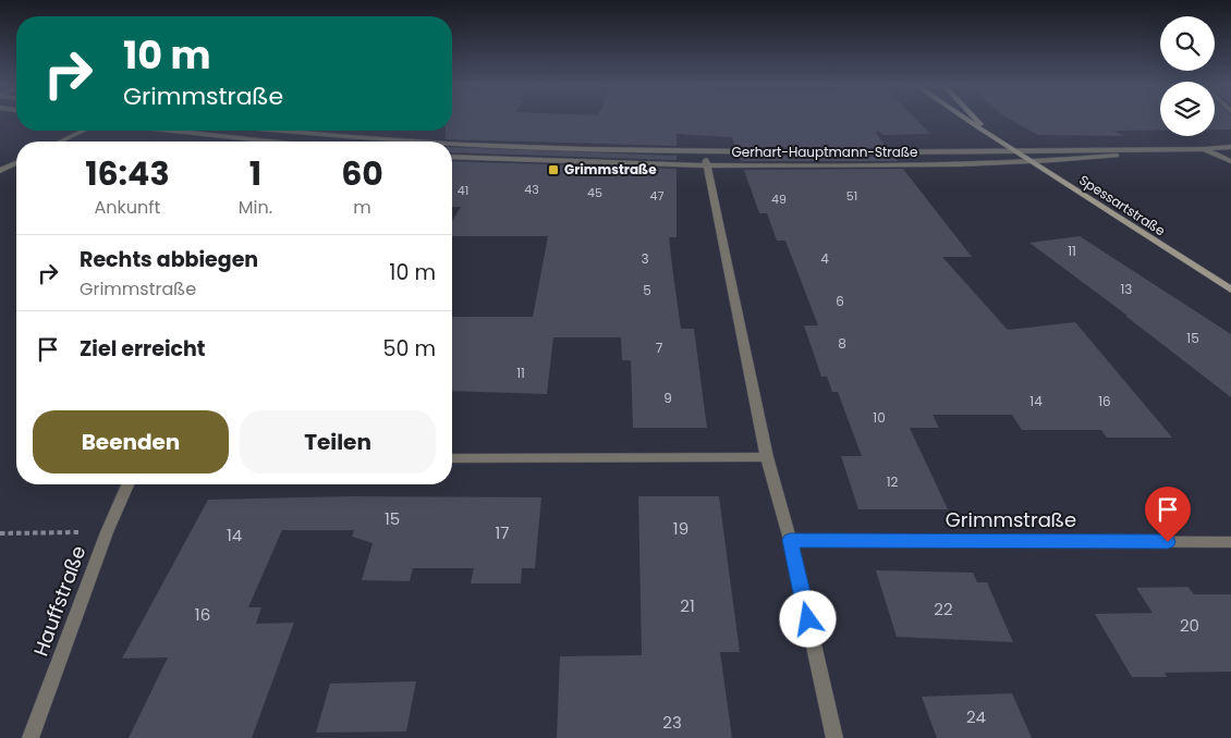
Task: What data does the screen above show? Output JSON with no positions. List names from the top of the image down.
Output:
{
  "streets": {
    "main road": ["Spessartstraße"],
    "street": ["Gerhart-Hauptmann-Straße", "Grimmstraße", "Hauffstraße"]
  },
  "crossings": [
    ["Gerhart-Hauptmann-Straße", "Spessartstraße"]
  ],
  "places": {
    "transit": ["Grimmstraße"]
  },
  "house_numbers": [
    "43",
    "41",
    "45",
    "47",
    "51",
    "49",
    "11",
    "3",
    "4",
    "13",
    "5",
    "6",
    "15",
    "8",
    "7",
    "11",
    "9",
    "14",
    "16",
    "10",
    "12",
    "15",
    "19",
    "17",
    "14",
    "21",
    "22",
    "16",
    "20",
    "24",
    "23"
  ],
  "page": {
    "turn": ["10 m", "Grimmstraße"],
    "eta": [
      "16:43",
      "Ankunft",
      "1",
      "Min.",
      "60",
      "m"
    ],
    "list": [
      {
        "name": "Rechts abbiegen",
        "note": "Grimmstraße",
        "value": "10 m"
      },
      {
        "name": "Ziel erreicht",
        "value": "50 m"
      }
    ],
    "buttons": ["Beenden", "Teilen"]
  }
}
